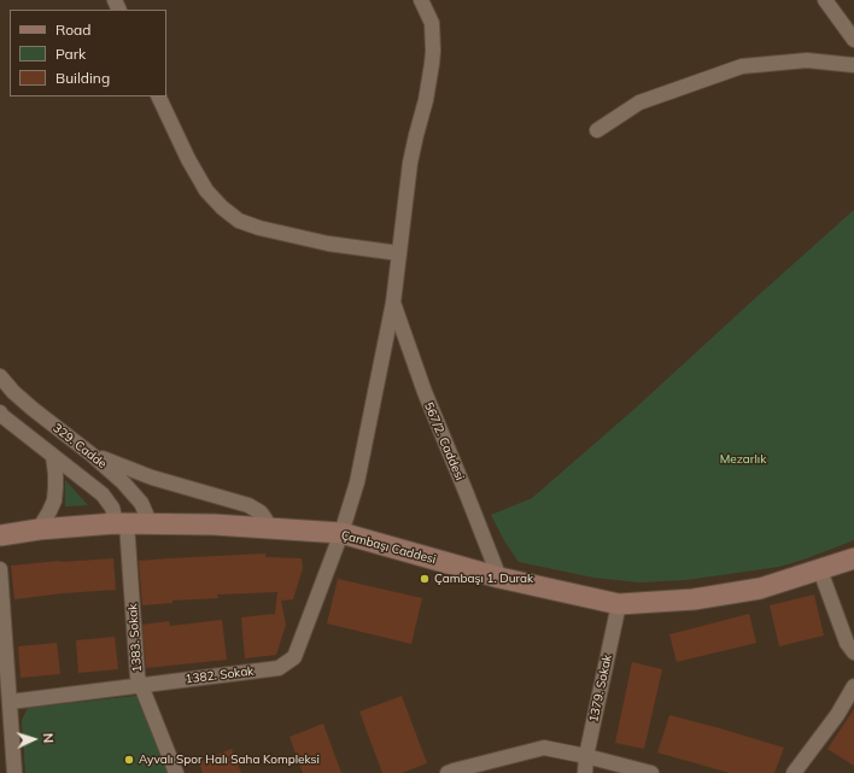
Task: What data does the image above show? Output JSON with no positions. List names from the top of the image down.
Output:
{
  "streets": {
    "main road": ["Çambaşı Caddesi"],
    "street": [
      "567/2. Caddesi",
      "329. Cadde",
      "1383. Sokak",
      "1382. Sokak",
      "1379. Sokak"
    ]
  },
  "crossings": [
    ["567/2. Caddesi", "Çambaşı Caddesi"],
    ["567/2. Caddesi", "1382. Sokak"],
    ["329. Cadde", "Çambaşı Caddesi"],
    ["329. Cadde", "1383. Sokak"],
    ["Çambaşı Caddesi", "1383. Sokak"],
    ["Çambaşı Caddesi", "1382. Sokak"],
    ["Çambaşı Caddesi", "1379. Sokak"],
    ["1383. Sokak", "1382. Sokak"]
  ],
  "parks": ["Mezarlık"],
  "places": ["Çambaşı 1. Durak", "Ayvalı Spor Halı Saha Kompleksi"],
  "legend": ["Road", "Park", "Building"],
  "north": "right"
}
